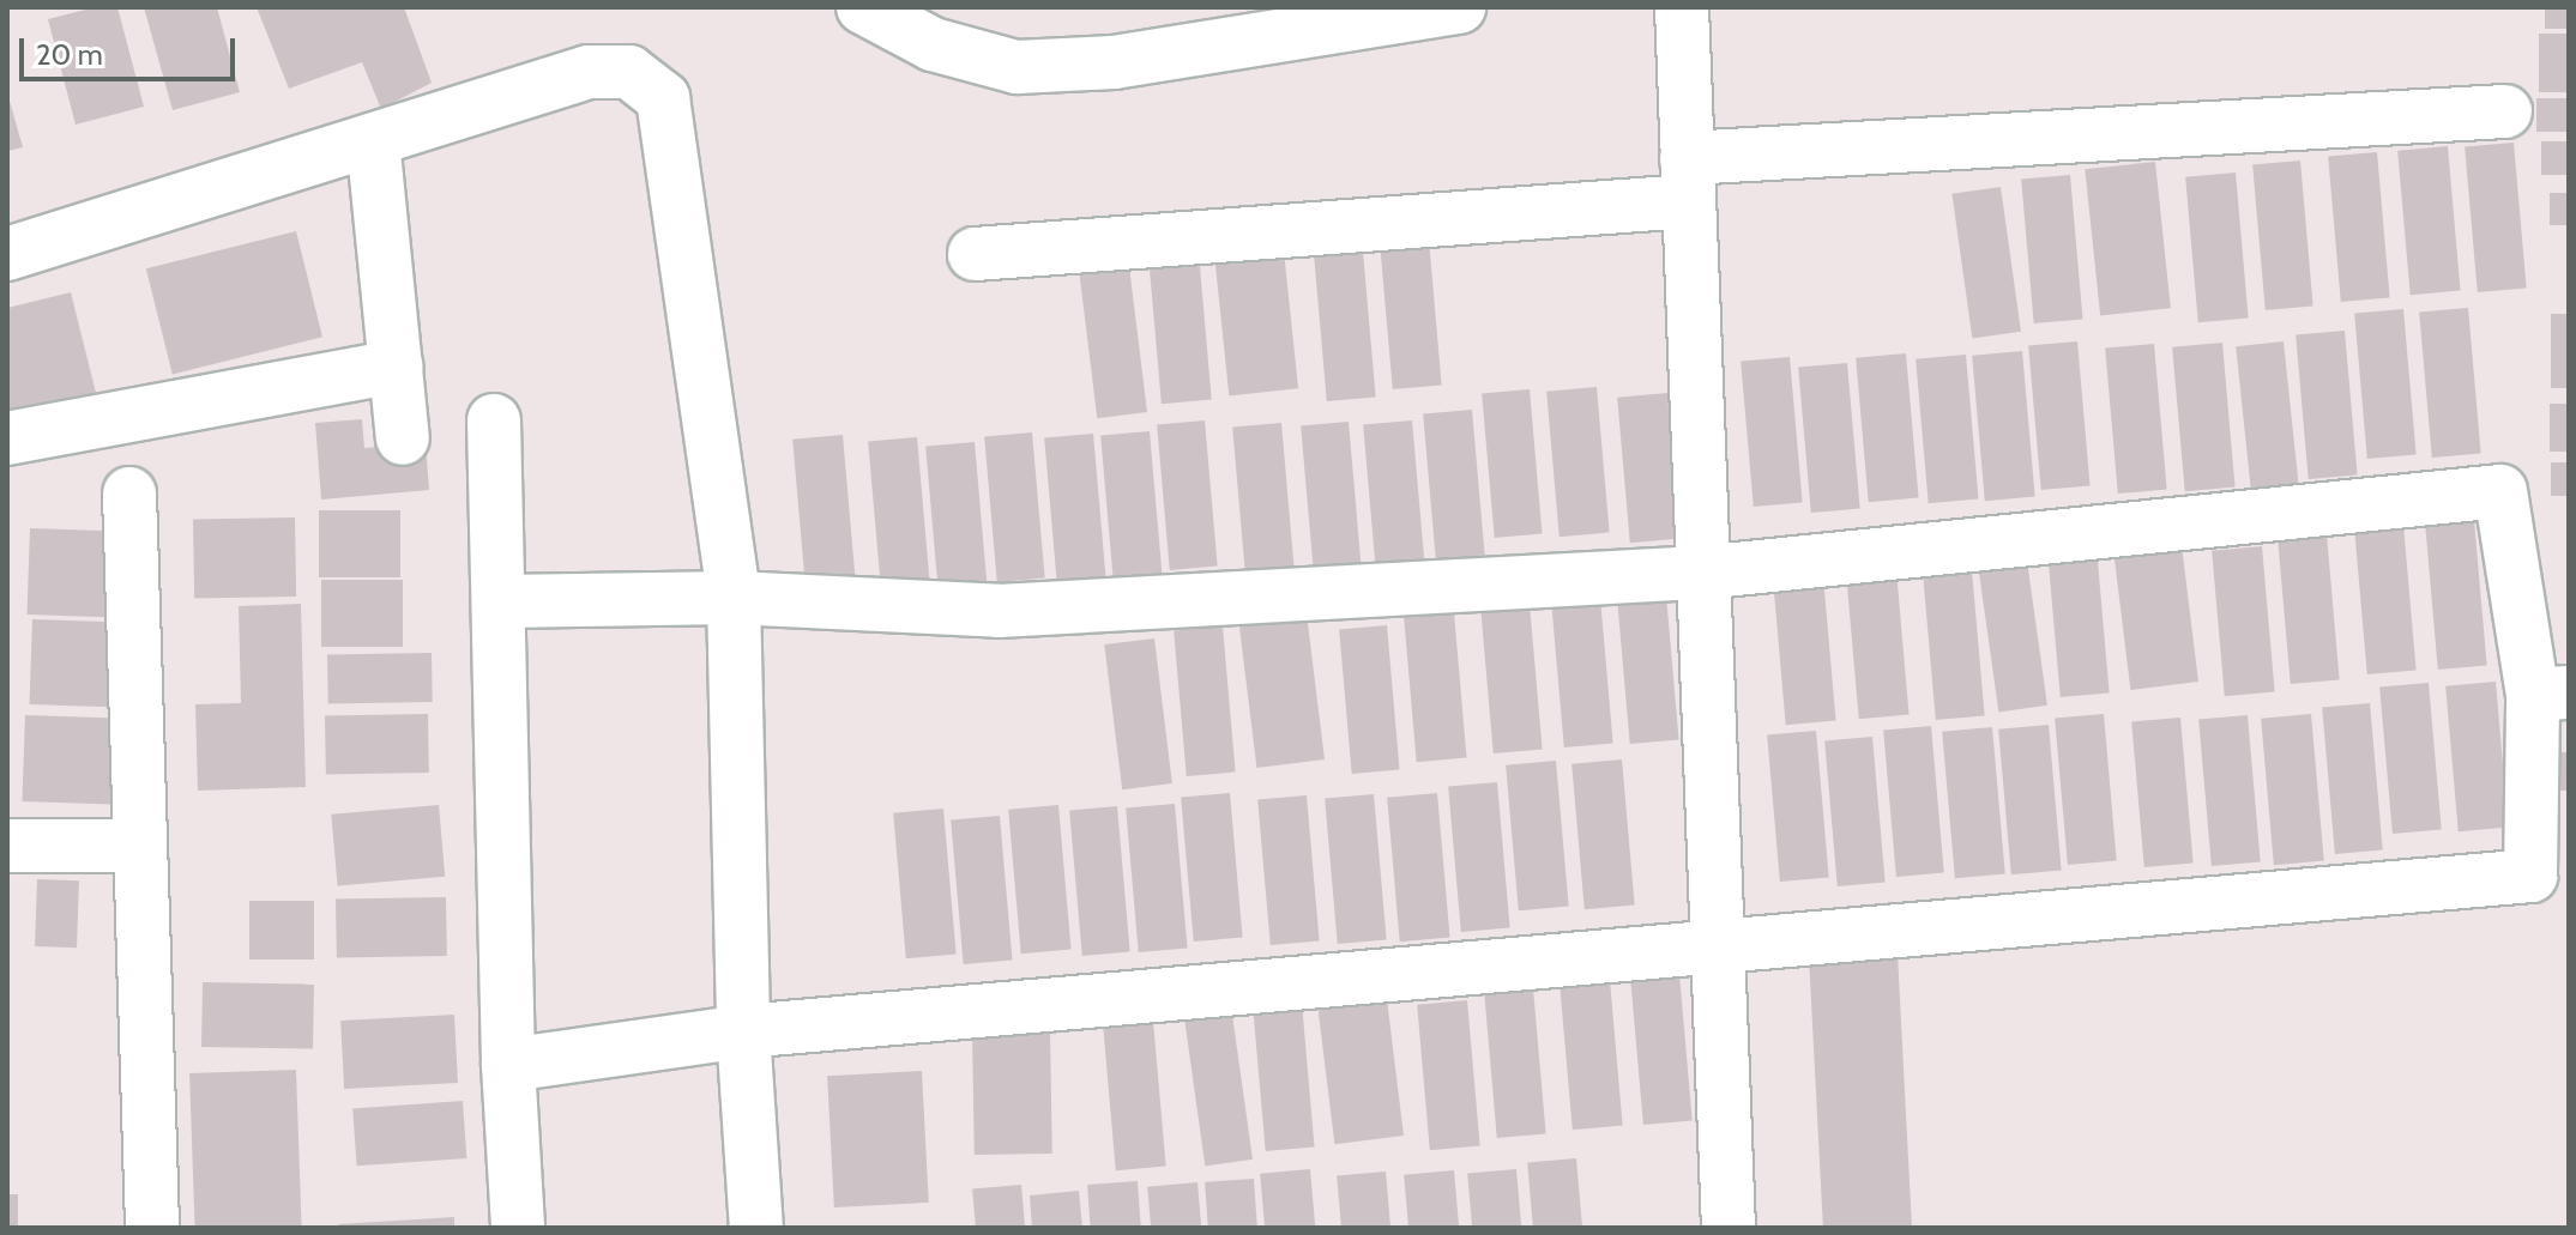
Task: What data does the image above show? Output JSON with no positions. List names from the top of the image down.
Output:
{
  "scale_bar": "20 m"
}
